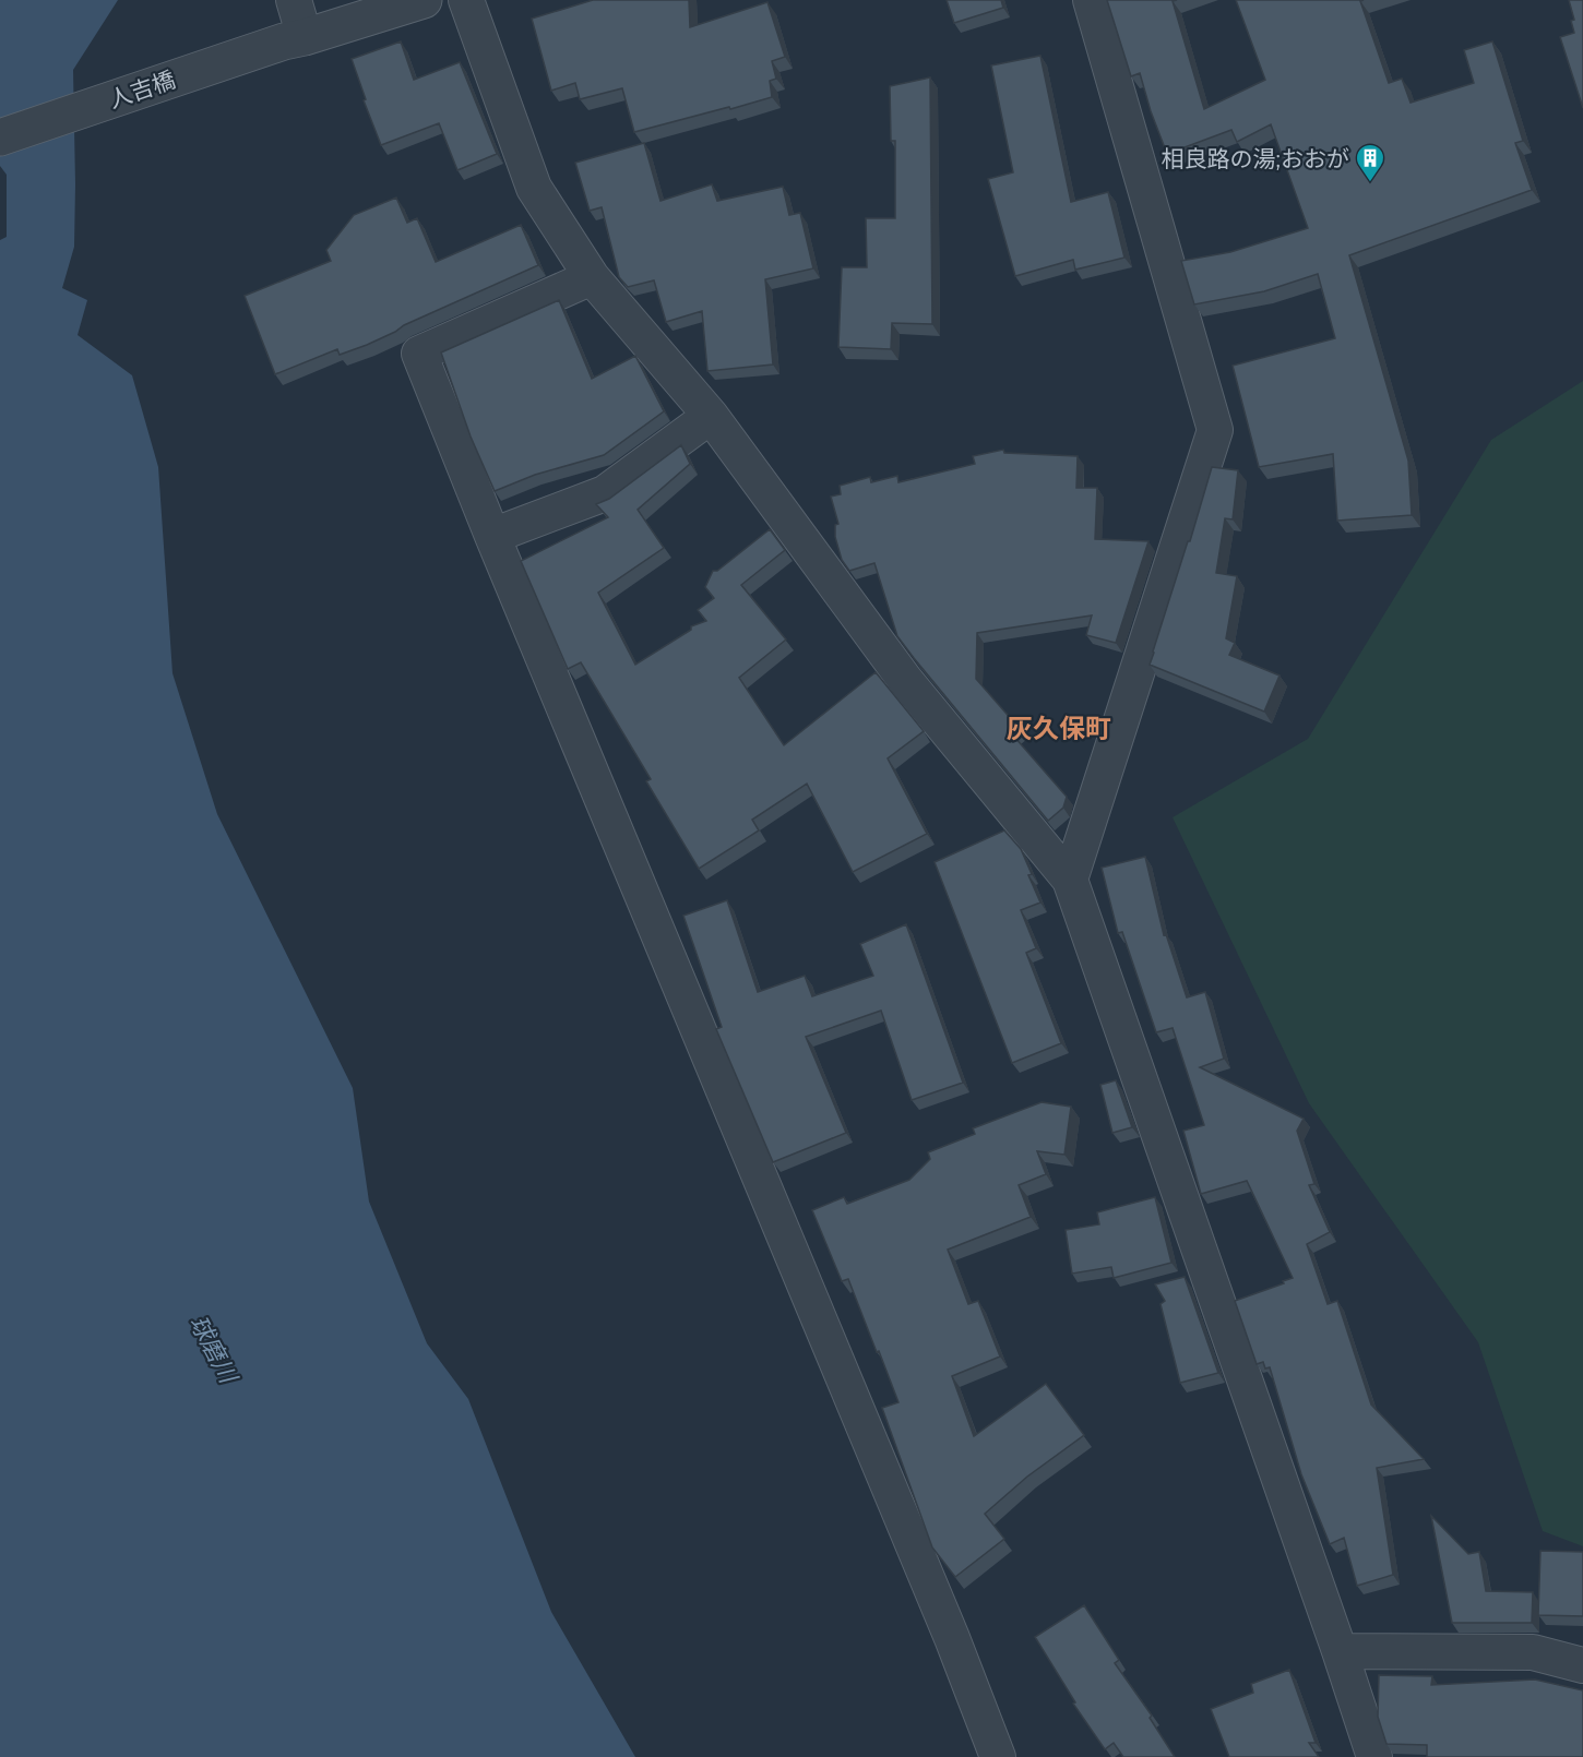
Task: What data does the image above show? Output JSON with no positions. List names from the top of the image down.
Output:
{
  "streets": {
    "street": ["人吉橋"]
  },
  "districts": ["灰久保町"],
  "water": ["球磨川"],
  "places": {
    "building": ["相良路の湯;おおが"]
  }
}
